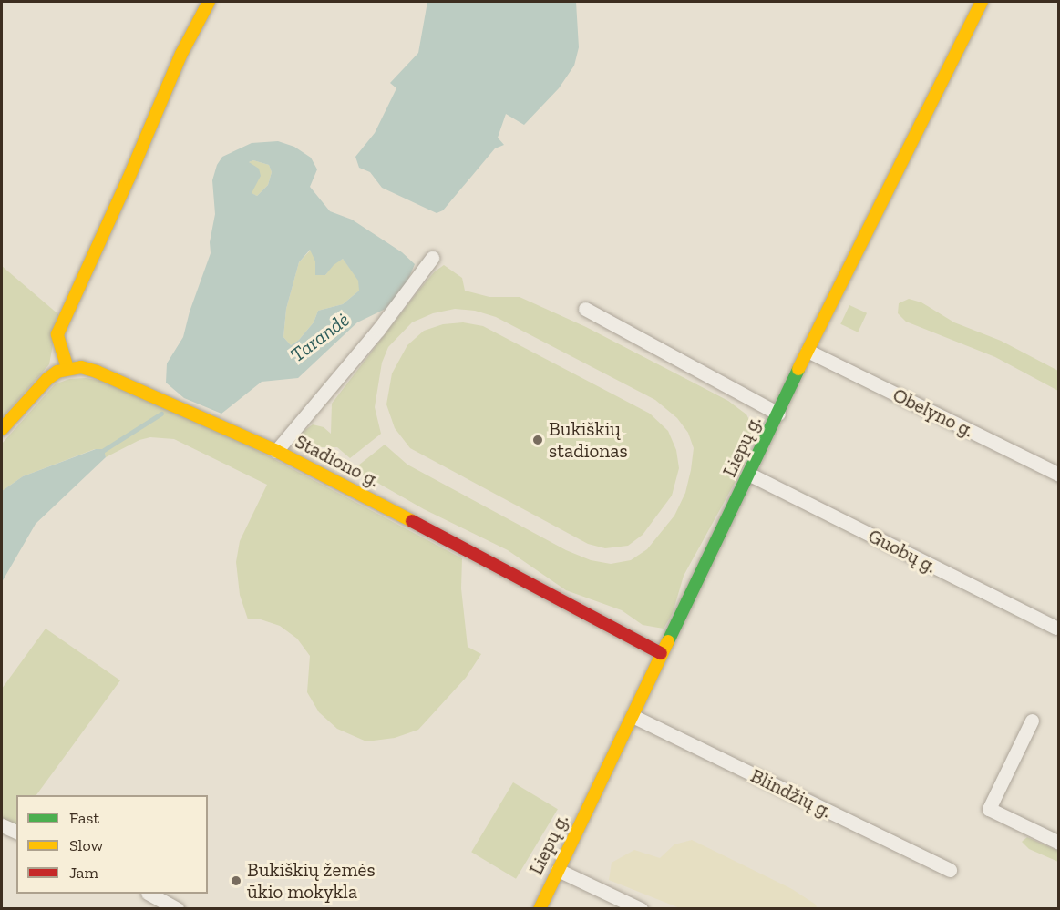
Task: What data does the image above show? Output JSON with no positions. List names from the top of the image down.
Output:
{
  "streets": {
    "street": [
      "Obelyno g.",
      "Liepų g.",
      "Stadiono g.",
      "Guobų g.",
      "Blindžių g."
    ]
  },
  "crossings": [
    ["Obelyno g.", "Liepų g."],
    ["Liepų g.", "Stadiono g."],
    ["Liepų g.", "Guobų g."],
    ["Liepų g.", "Blindžių g."]
  ],
  "water": ["Tarandė"],
  "places": ["Bukiškių stadionas", "Bukiškių žemės ūkio mokykla"],
  "legend": ["Fast", "Slow", "Jam"]
}
